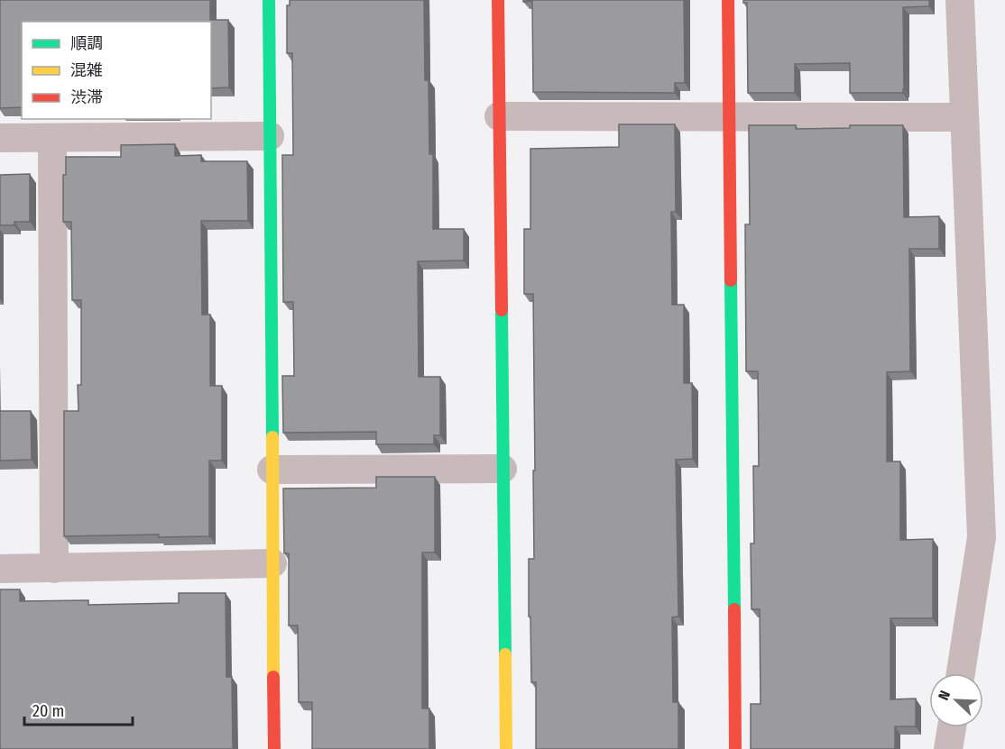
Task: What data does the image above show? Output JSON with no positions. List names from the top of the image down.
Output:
{
  "legend": ["順調", "混雑", "渋滞"],
  "scale_bar": "20 m",
  "north": "top left"
}
